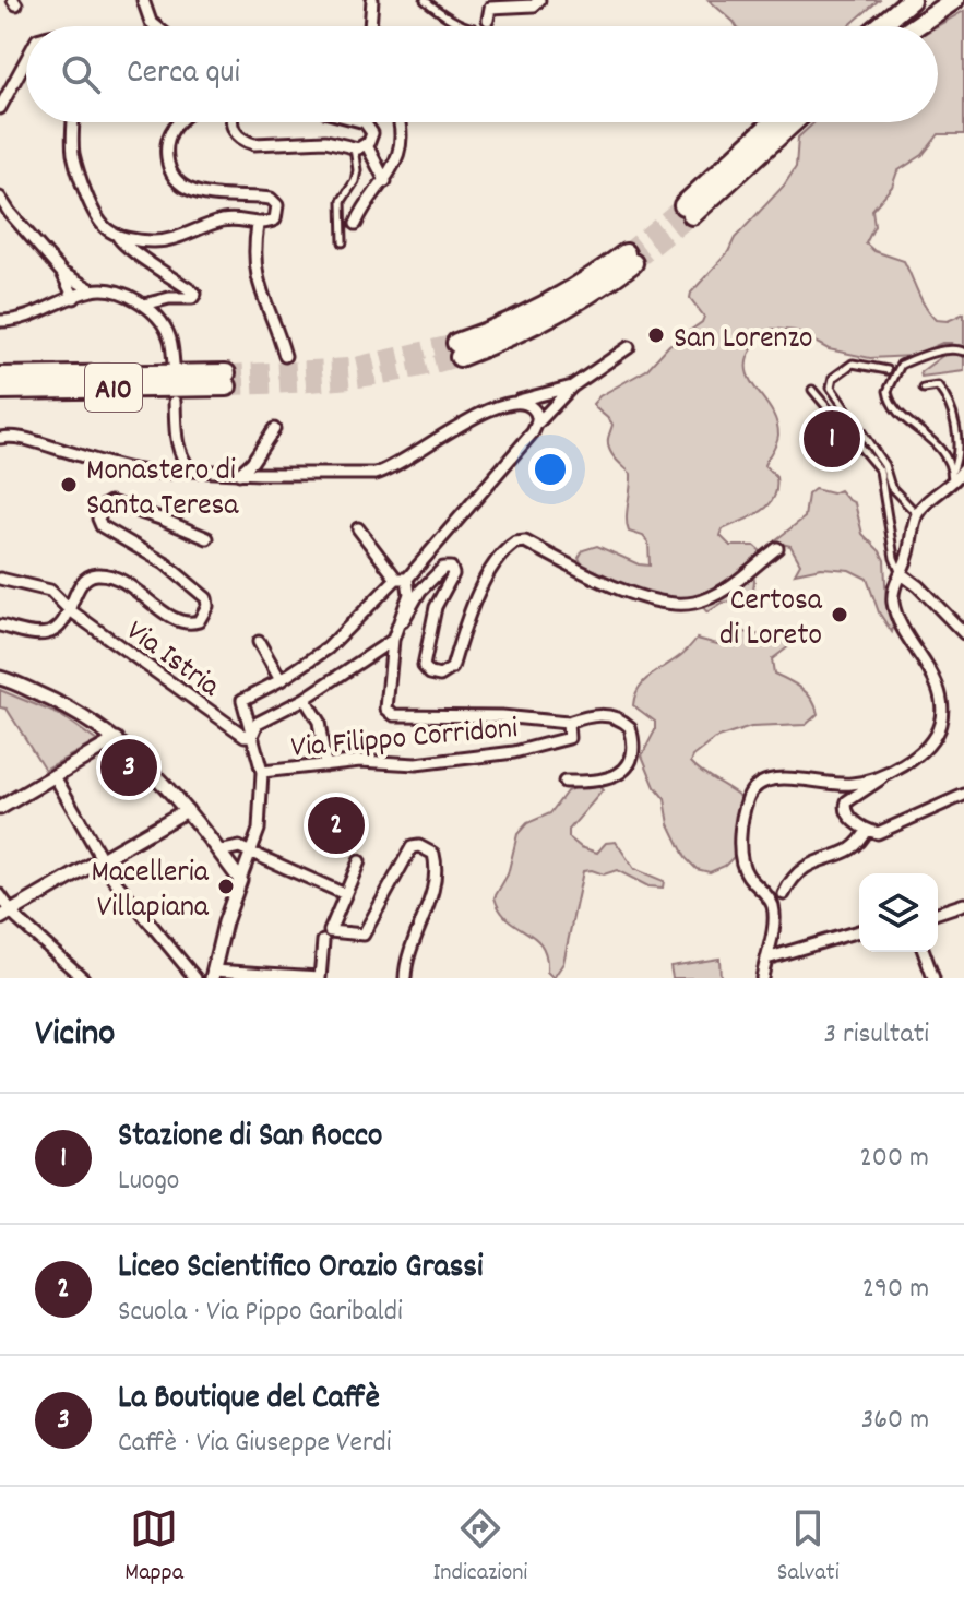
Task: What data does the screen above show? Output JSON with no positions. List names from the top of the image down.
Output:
{
  "streets": {
    "highway": ["A10"],
    "street": ["Via Istria", "Via Filippo Corridoni"]
  },
  "places": [
    "San Lorenzo",
    "Monastero di Santa Teresa",
    "Certosa di Loreto",
    "Macelleria Villapiana"
  ],
  "page": {
    "search": "Cerca qui",
    "pins": ["1", "3", "2"],
    "heading": ["Vicino", "3 risultati"],
    "list": [
      {
        "mark": "1",
        "name": "Stazione di San Rocco",
        "note": "Luogo",
        "value": "200 m"
      },
      {
        "mark": "2",
        "name": "Liceo Scientifico Orazio Grassi",
        "note": "Scuola · Via Pippo Garibaldi",
        "value": "290 m"
      },
      {
        "mark": "3",
        "name": "La Boutique del Caffè",
        "note": "Caffè · Via Giuseppe Verdi",
        "value": "360 m"
      }
    ],
    "nav": ["Mappa", "Indicazioni", "Salvati"]
  }
}
